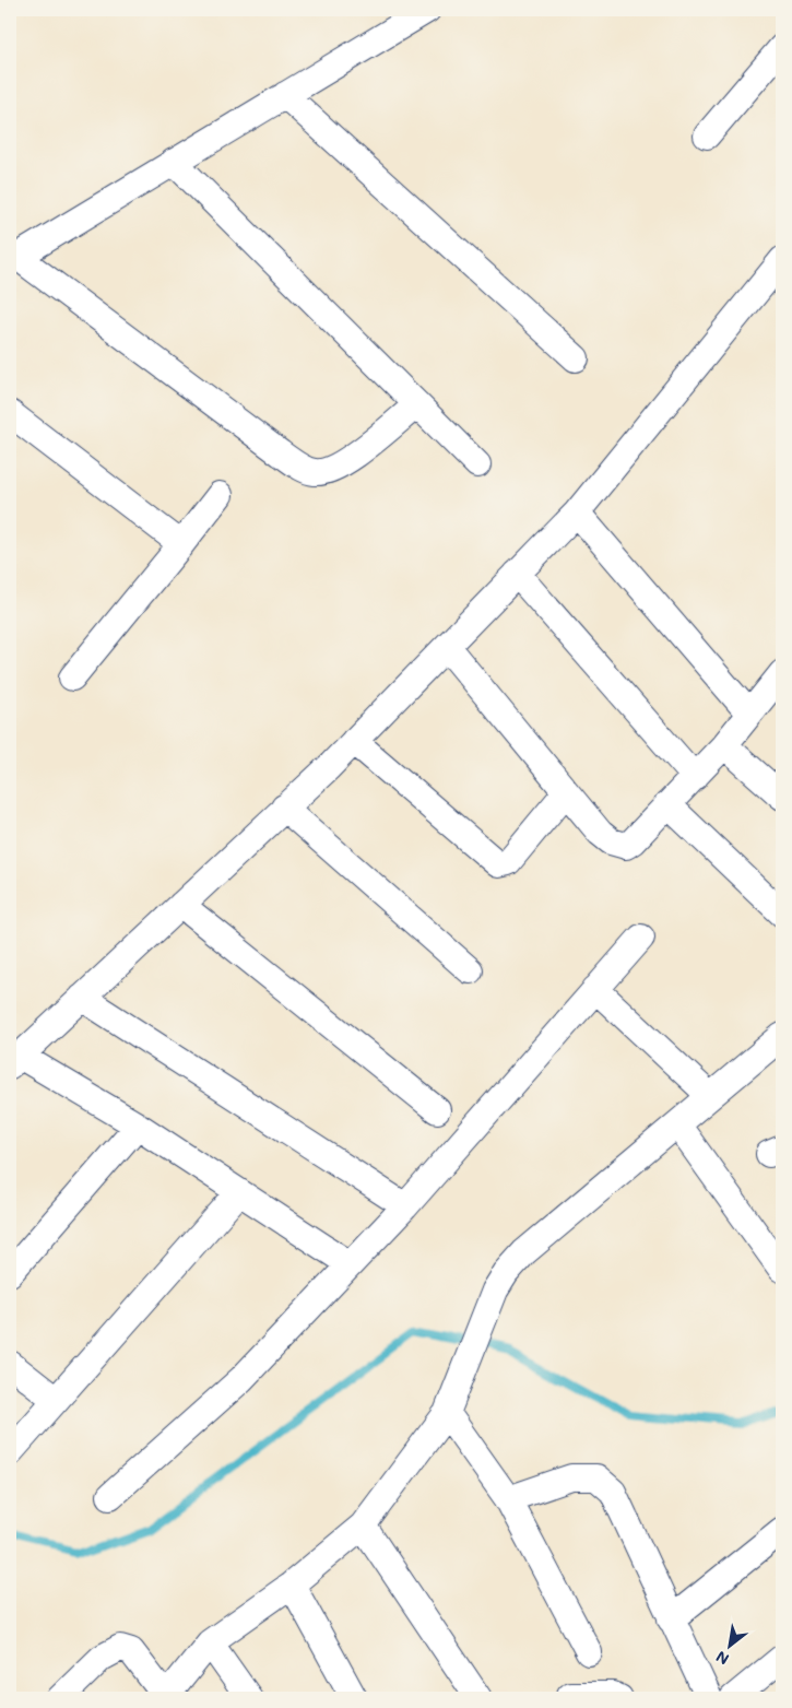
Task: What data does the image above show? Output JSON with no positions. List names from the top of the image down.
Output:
{
  "north": "bottom left"
}
